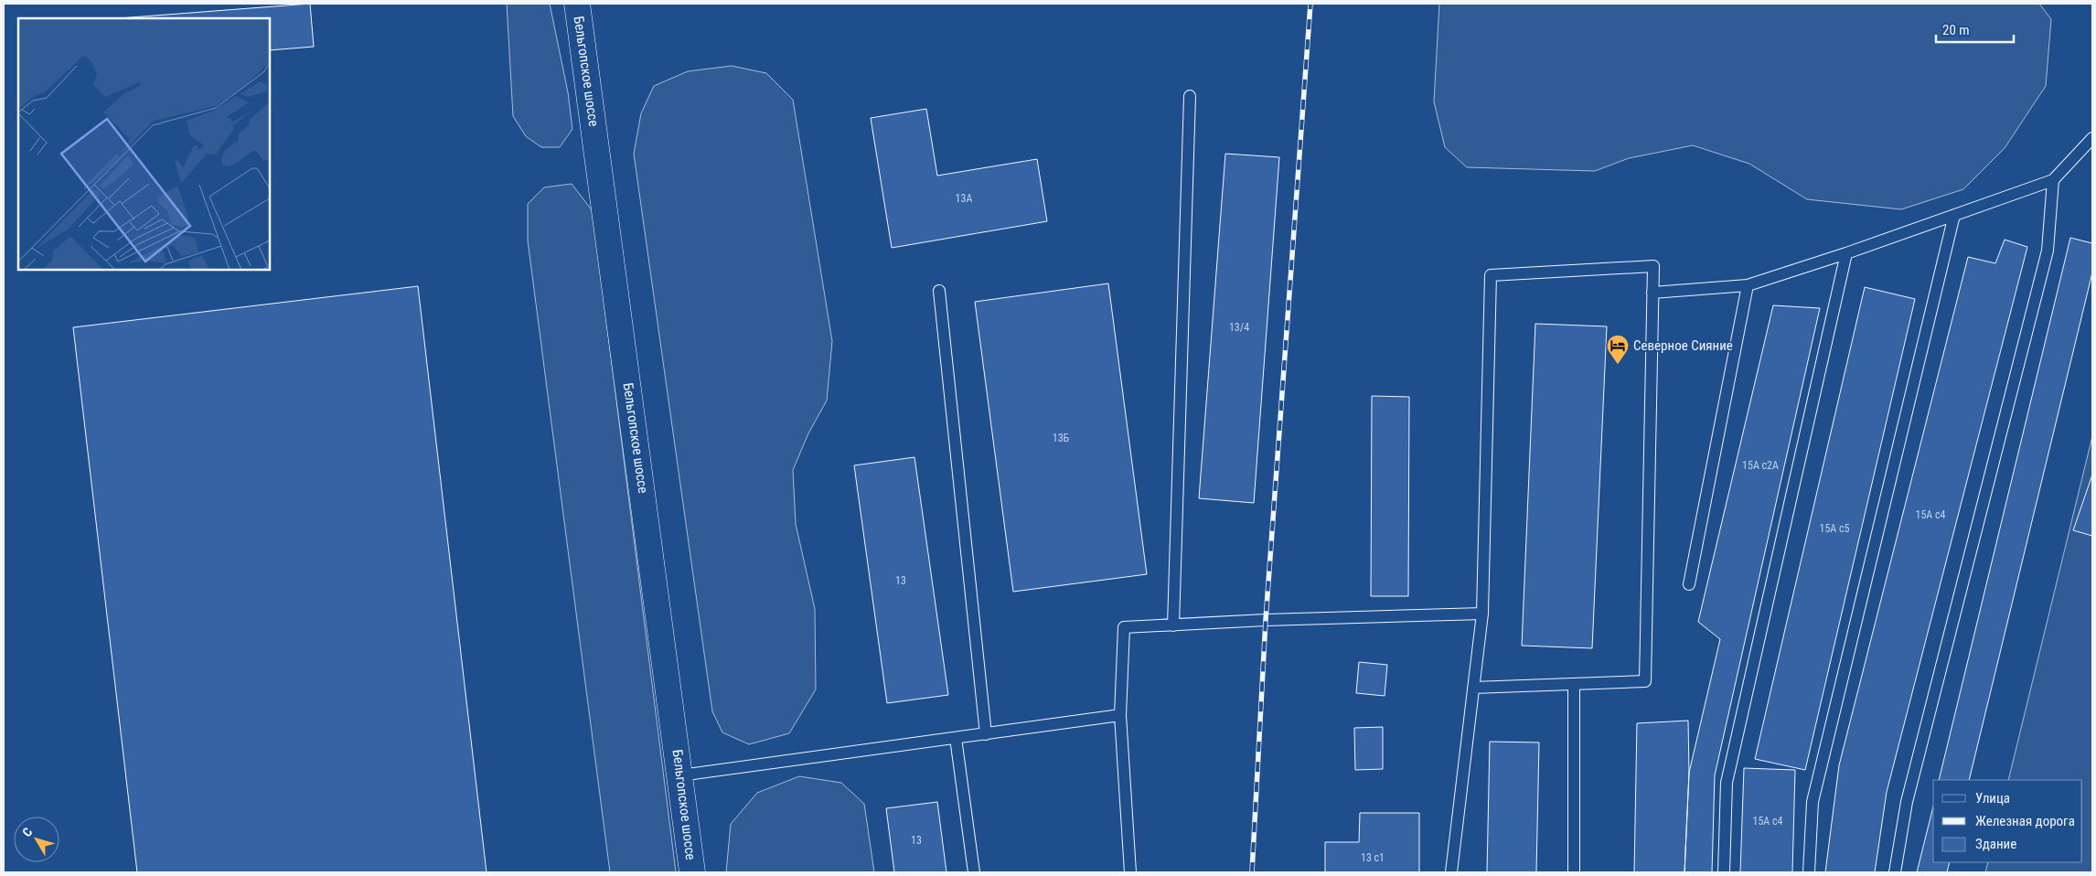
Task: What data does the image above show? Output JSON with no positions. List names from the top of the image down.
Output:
{
  "streets": {
    "street": ["Бельгопское шоссе"]
  },
  "places": {
    "hotel": ["Северное Сияние"]
  },
  "house_numbers": [
    "13А",
    "13/4",
    "13Б",
    "15А с2А",
    "15А с4",
    "15А с5",
    "13",
    "15А с4",
    "13",
    "13 с1"
  ],
  "legend": ["Улица", "Железная дорога", "Здание"],
  "scale_bar": "20 m",
  "north": "top left"
}
